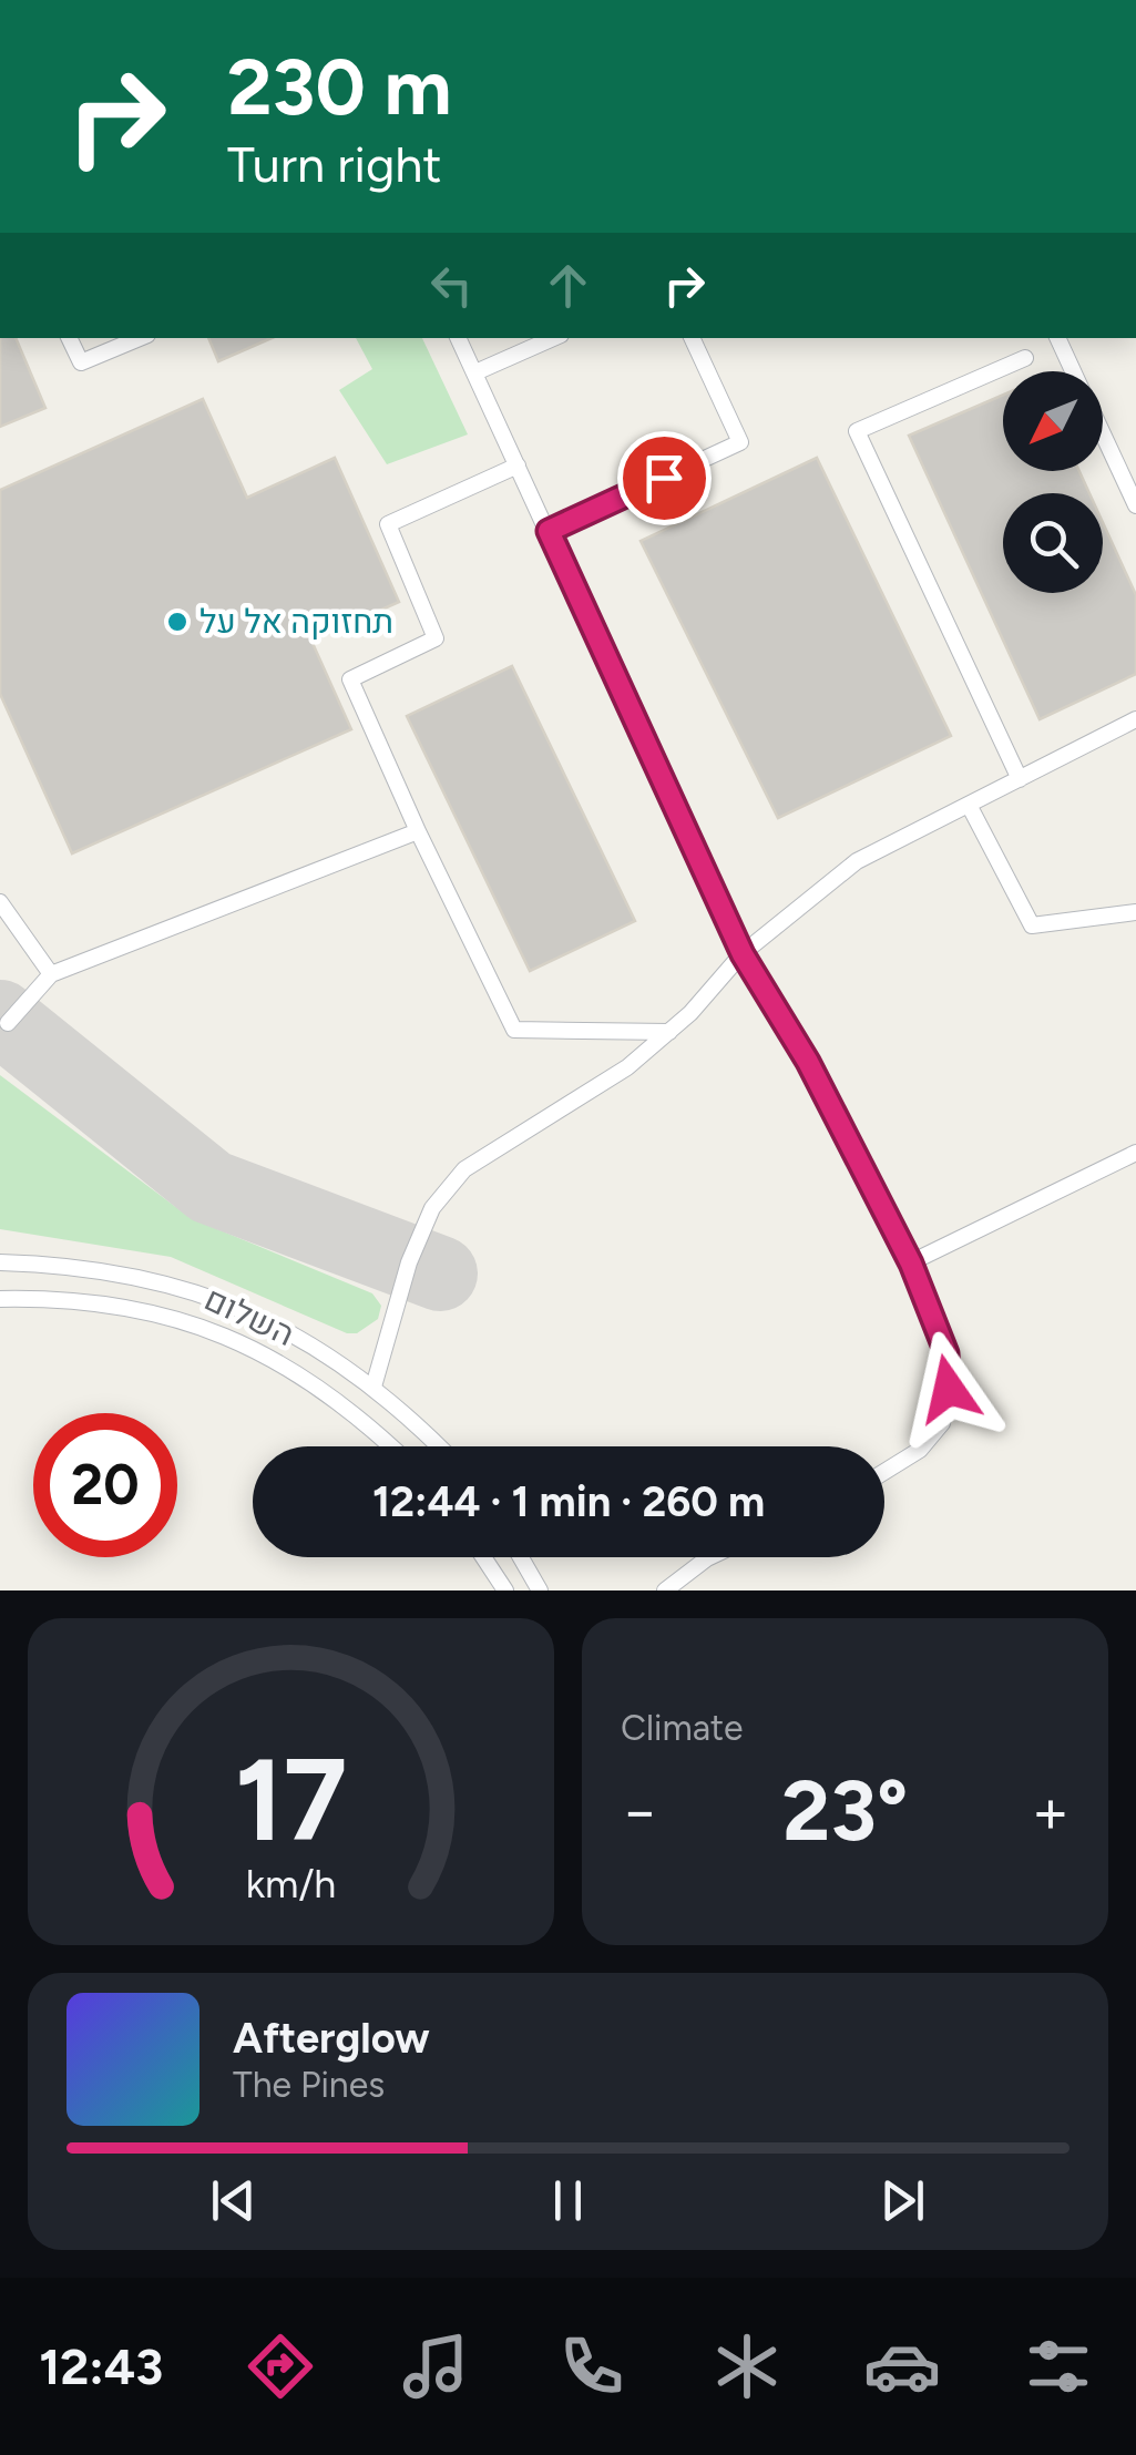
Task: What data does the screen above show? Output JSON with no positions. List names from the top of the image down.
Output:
{
  "streets": {
    "lane": ["השלום"]
  },
  "places": ["תחזוקה אל על"],
  "north": "bottom left",
  "page": {
    "turn": ["230 m", "Turn right"],
    "limit": "20",
    "trip": "12:44 · 1 min · 260 m",
    "tile": "Climate",
    "heat": ["−", "23°", "+"],
    "song": ["Afterglow", "The Pines"],
    "tabs": "12:43",
    "gauge": ["17", "km/h"]
  }
}
